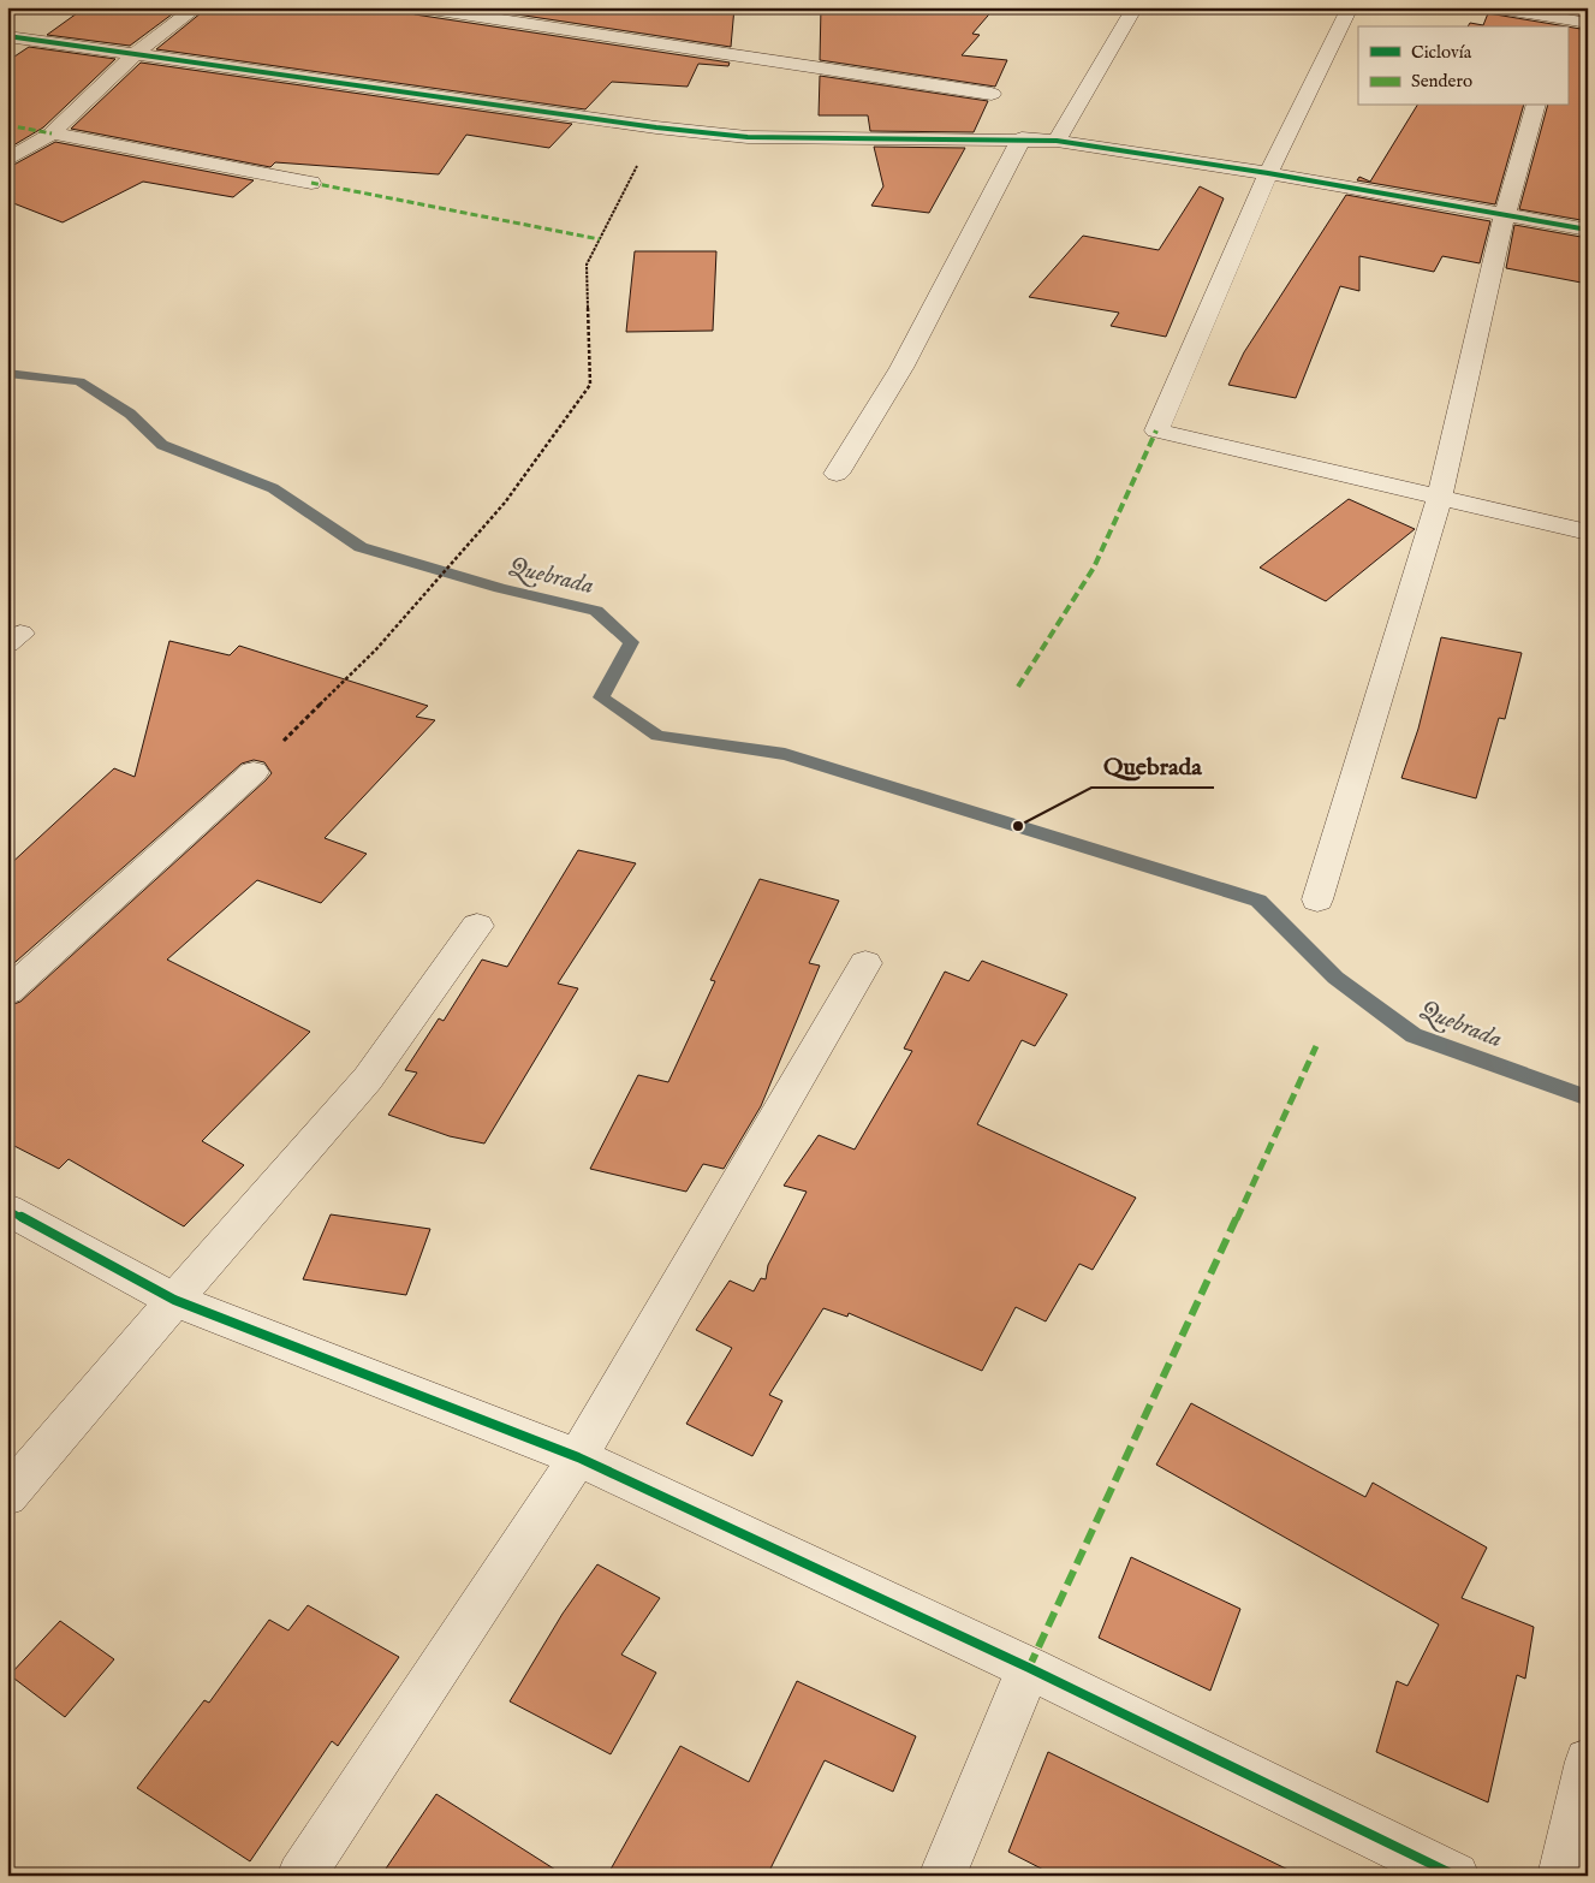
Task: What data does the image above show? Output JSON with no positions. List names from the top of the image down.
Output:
{
  "water": ["Quebrada"],
  "places": ["Quebrada"],
  "legend": ["Ciclovía", "Sendero"]
}
